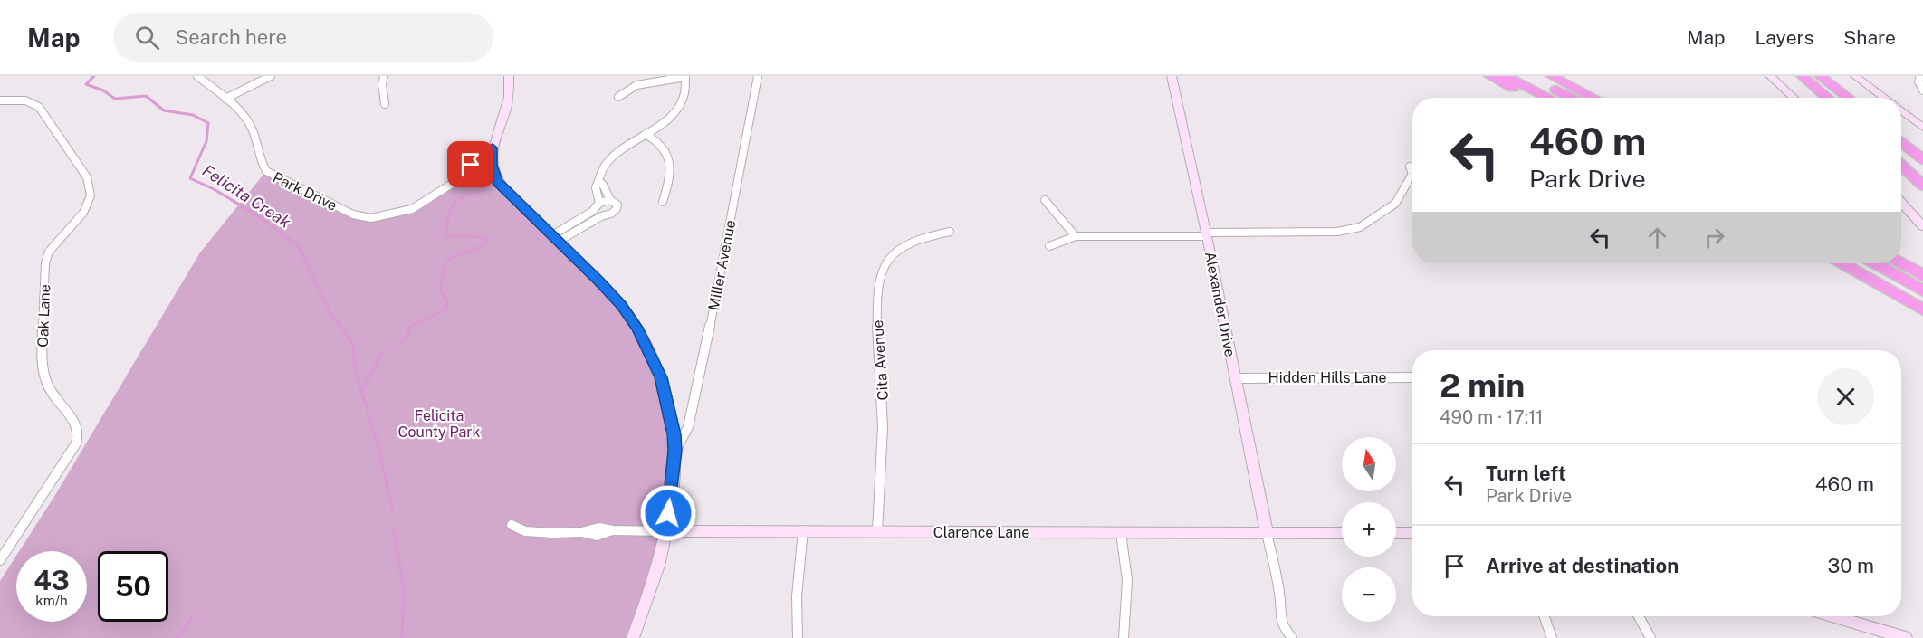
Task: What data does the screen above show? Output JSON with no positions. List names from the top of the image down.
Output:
{
  "streets": {
    "street": [
      "Park Drive",
      "Miller Avenue",
      "Alexander Drive",
      "Oak Lane",
      "Cita Avenue",
      "Hidden Hills Lane",
      "Clarence Lane"
    ]
  },
  "crossings": [
    ["Alexander Drive", "Hidden Hills Lane"],
    ["Alexander Drive", "Clarence Lane"],
    ["Cita Avenue", "Clarence Lane"]
  ],
  "water": ["Felicita Creak"],
  "parks": ["Felicita County Park"],
  "north": "top",
  "page": {
    "header": "Map",
    "search": "Search here",
    "nav": ["Map", "Layers", "Share"],
    "turn": ["460 m", "Park Drive"],
    "heading": ["2 min", "490 m · 17:11"],
    "map_buttons": ["+", "−"],
    "list": [
      {
        "name": "Turn left",
        "note": "Park Drive",
        "value": "460 m"
      },
      {
        "name": "Arrive at destination",
        "value": "30 m"
      }
    ],
    "speed": "43 km/h",
    "limit": "50"
  }
}
